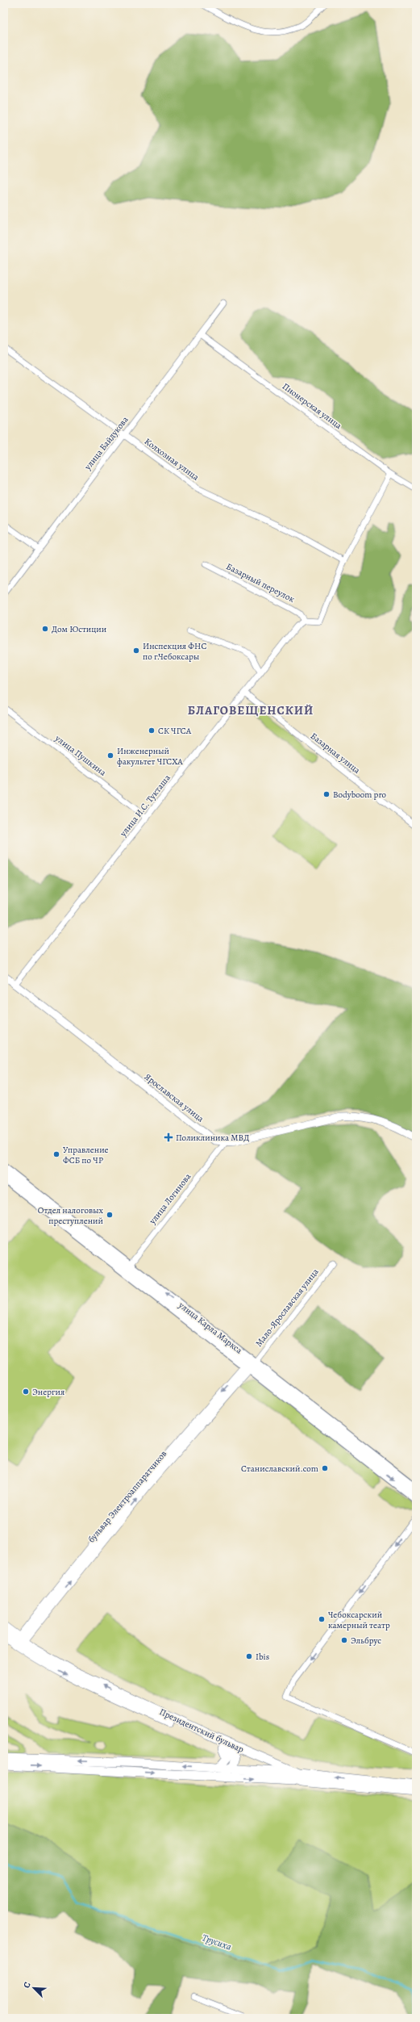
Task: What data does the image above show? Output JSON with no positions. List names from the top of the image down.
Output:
{
  "streets": {
    "main road": ["улица Карла Маркса", "Президентский бульвар"],
    "street": [
      "Пионерская улица",
      "улица Байдукова",
      "Колхозная улица",
      "Базарный переулок",
      "Базарная улица",
      "улица Пушкина",
      "улица И.С. Тукташа",
      "Ярославская улица",
      "улица Логинова",
      "Мало-Ярославская улица",
      "бульвар Электроаппаратчиков"
    ]
  },
  "crossings": [
    ["Пионерская улица", "улица Байдукова"],
    ["улица Байдукова", "Колхозная улица"],
    ["Базарный переулок", "улица И.С. Тукташа"],
    ["Базарная улица", "улица И.С. Тукташа"],
    ["улица Пушкина", "улица И.С. Тукташа"],
    ["улица И.С. Тукташа", "Ярославская улица"],
    ["Ярославская улица", "улица Логинова"],
    ["улица Логинова", "улица Карла Маркса"],
    ["Мало-Ярославская улица", "улица Карла Маркса"],
    ["Мало-Ярославская улица", "бульвар Электроаппаратчиков"],
    ["улица Карла Маркса", "бульвар Электроаппаратчиков"],
    ["бульвар Электроаппаратчиков", "Президентский бульвар"]
  ],
  "districts": ["БЛАГОВЕЩЕНСКИЙ"],
  "water": ["Трусиха"],
  "places": {
    "other": [
      "Дом Юстиции",
      "Инспекция ФНС по г.Чебоксары",
      "СК ЧГСА",
      "Инженерный факультет ЧГСХА",
      "Bodyboom pro",
      "Управление ФСБ по ЧР",
      "Отдел налоговых преступлений",
      "Энергия",
      "Станиславский.com",
      "Чебоксарский камерный театр",
      "Эльбрус",
      "Ibis"
    ],
    "health": ["Поликлиника МВД"]
  },
  "north": "top left"
}
